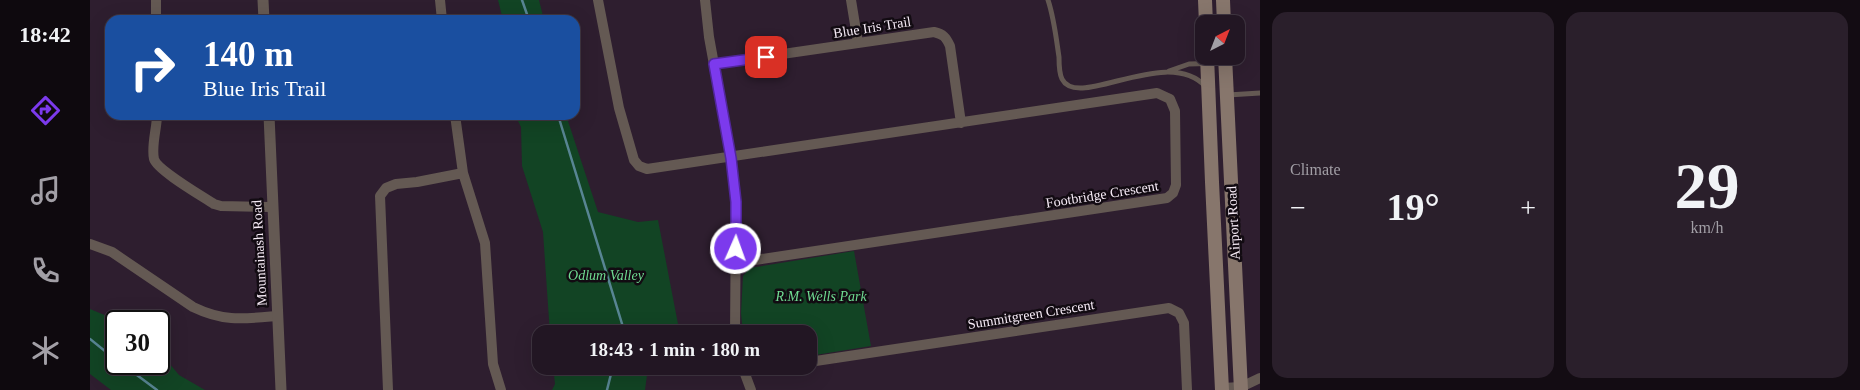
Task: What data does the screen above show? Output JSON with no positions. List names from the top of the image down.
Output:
{
  "streets": {
    "main road": ["Airport Road"],
    "street": [
      "Blue Iris Trail",
      "Footbridge Crescent",
      "Mountainash Road",
      "Summitgreen Crescent"
    ]
  },
  "crossings": [
    ["Blue Iris Trail", "Footbridge Crescent"]
  ],
  "parks": ["Odlum Valley", "R.M. Wells Park"],
  "north": "top right",
  "page": {
    "tabs": "18:42",
    "tile": [
      "Climate",
      ["29", "km/h"]
    ],
    "turn": ["140 m", "Blue Iris Trail"],
    "heat": ["−", "19°", "+"],
    "limit": "30",
    "trip": "18:43 · 1 min · 180 m"
  }
}
